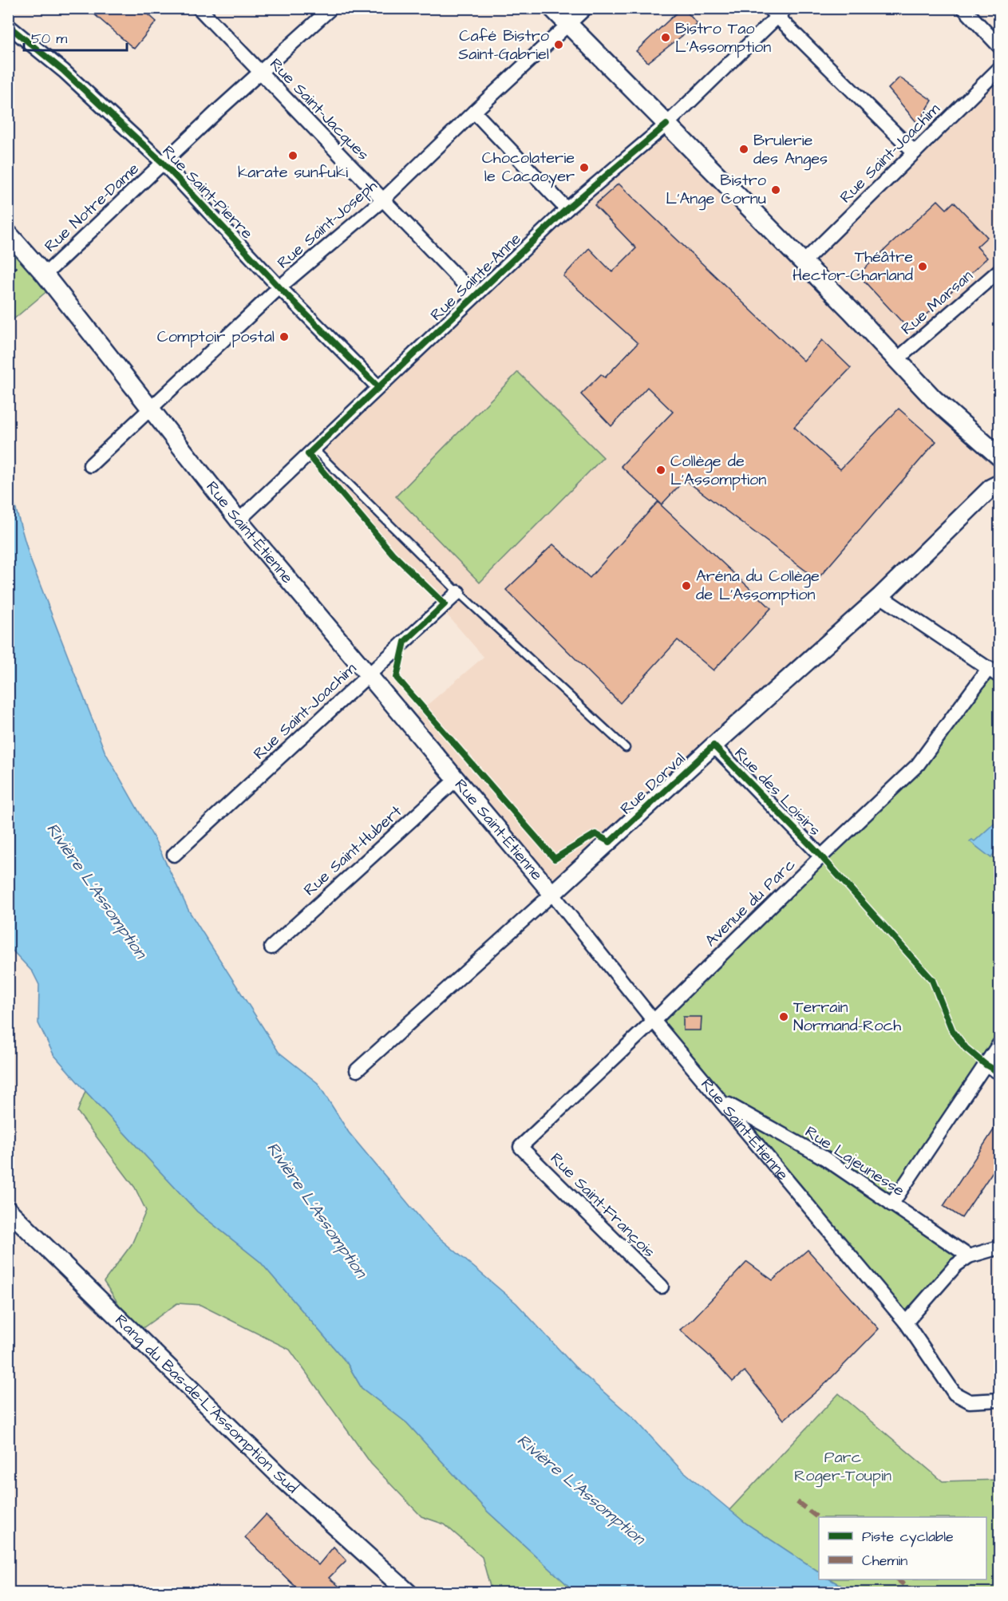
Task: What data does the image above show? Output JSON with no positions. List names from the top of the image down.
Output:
{
  "streets": {
    "street": [
      "Rue Saint-Jacques",
      "Rue Saint-Joachim",
      "Rue Saint-Pierre",
      "Rue Notre-Dame",
      "Rue Saint-Joseph",
      "Rue Sainte-Anne",
      "Rue Marsan",
      "Rue Saint-Étienne",
      "Rue Dorval",
      "Rue des Loisirs",
      "Rue Saint-Hubert",
      "Avenue du Parc",
      "Rue Lajeunesse",
      "Rue Saint-François",
      "Rang du Bas-de-L'Assomption Sud"
    ]
  },
  "crossings": [
    ["Rue Saint-Jacques", "Rue Notre-Dame"],
    ["Rue Saint-Jacques", "Rue Saint-Joseph"],
    ["Rue Saint-Jacques", "Rue Sainte-Anne"],
    ["Rue Saint-Joachim", "Rue Saint-Étienne"],
    ["Rue Saint-Pierre", "Rue Notre-Dame"],
    ["Rue Saint-Pierre", "Rue Saint-Joseph"],
    ["Rue Saint-Pierre", "Rue Sainte-Anne"],
    ["Rue Notre-Dame", "Rue Saint-Étienne"],
    ["Rue Saint-Joseph", "Rue Saint-Étienne"],
    ["Rue Sainte-Anne", "Rue Saint-Étienne"],
    ["Rue Saint-Étienne", "Rue Dorval"],
    ["Rue Saint-Étienne", "Rue Saint-Hubert"],
    ["Rue Saint-Étienne", "Avenue du Parc"],
    ["Rue Saint-Étienne", "Rue Lajeunesse"],
    ["Rue Dorval", "Rue des Loisirs"],
    ["Rue des Loisirs", "Avenue du Parc"],
    ["Avenue du Parc", "Rue Saint-François"]
  ],
  "water": ["Rivière L'Assomption"],
  "parks": ["Parc Roger-Toupin"],
  "places": [
    "Bistro Tao L'Assomption",
    "Café Bistro Saint-Gabriel",
    "Brulerie des Anges",
    "karate sunfuki",
    "Chocolaterie le Cacaoyer",
    "Bistro L'Ange Cornu",
    "Théâtre Hector-Charland",
    "Comptoir postal",
    "Collège de L'Assomption",
    "Aréna du Collège de L'Assomption",
    "Terrain Normand-Roch"
  ],
  "legend": ["Piste cyclable", "Chemin"],
  "scale_bar": "50 m"
}
